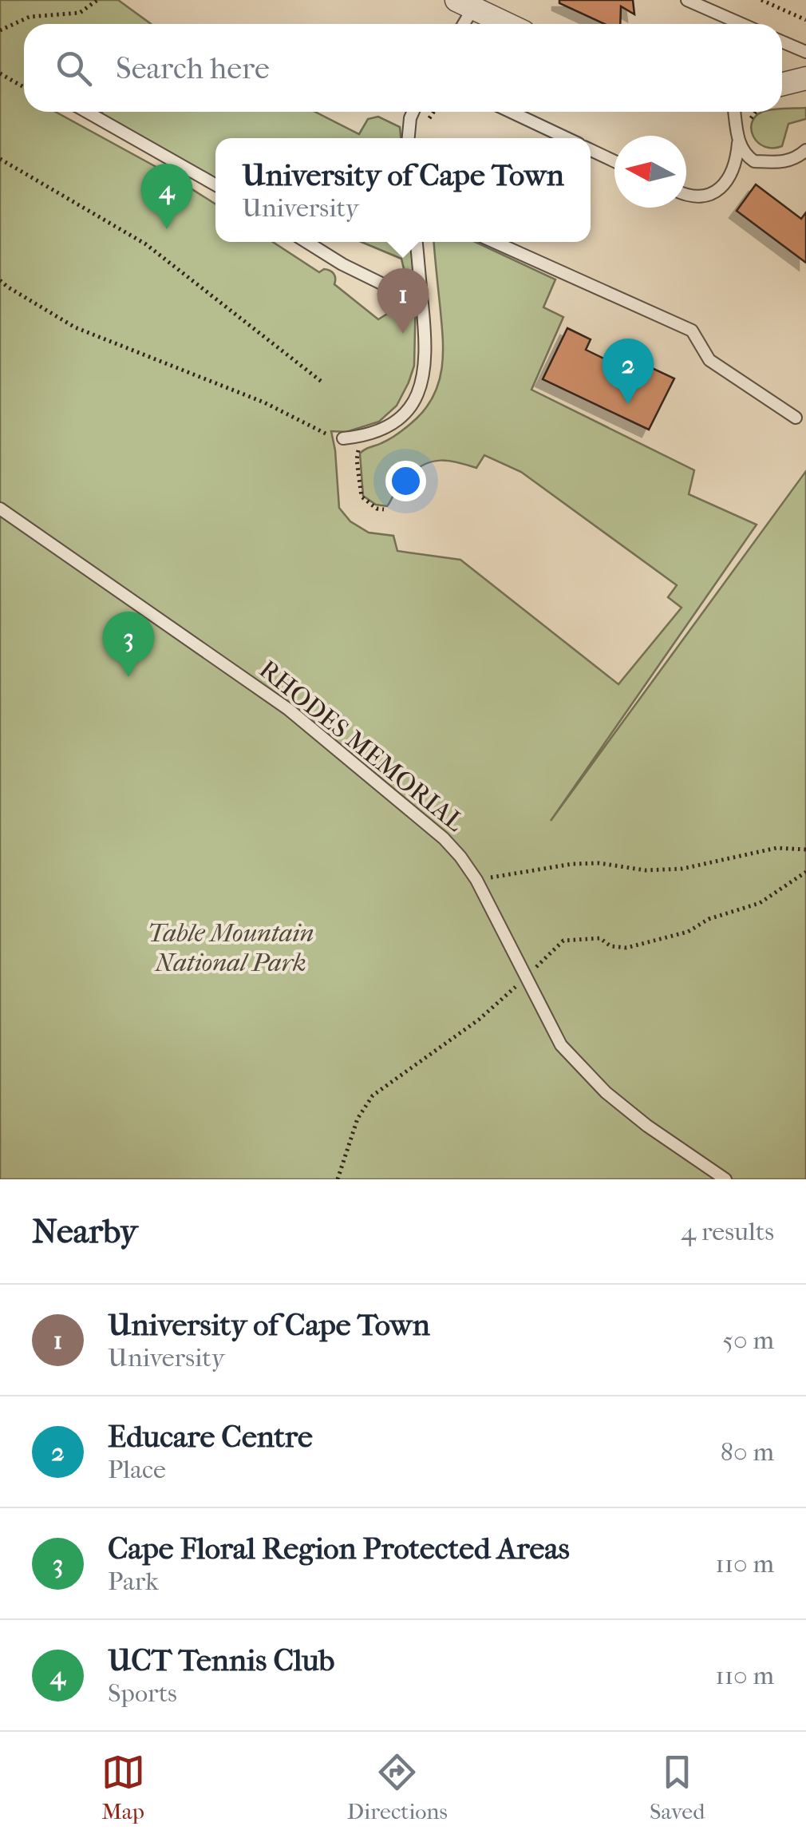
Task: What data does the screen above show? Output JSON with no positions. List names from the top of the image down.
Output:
{
  "streets": {
    "lane": ["RHODES MEMORIAL"]
  },
  "parks": ["Table Mountain National Park"],
  "north": "left",
  "page": {
    "search": "Search here",
    "popup": ["University of Cape Town", "University"],
    "pins": [
      "4",
      "1",
      "2",
      "3"
    ],
    "heading": ["Nearby", "4 results"],
    "list": [
      {
        "mark": "1",
        "name": "University of Cape Town",
        "note": "University",
        "value": "50 m"
      },
      {
        "mark": "2",
        "name": "Educare Centre",
        "note": "Place",
        "value": "80 m"
      },
      {
        "mark": "3",
        "name": "Cape Floral Region Protected Areas",
        "note": "Park",
        "value": "110 m"
      },
      {
        "mark": "4",
        "name": "UCT Tennis Club",
        "note": "Sports",
        "value": "110 m"
      }
    ],
    "nav": ["Map", "Directions", "Saved"]
  }
}
